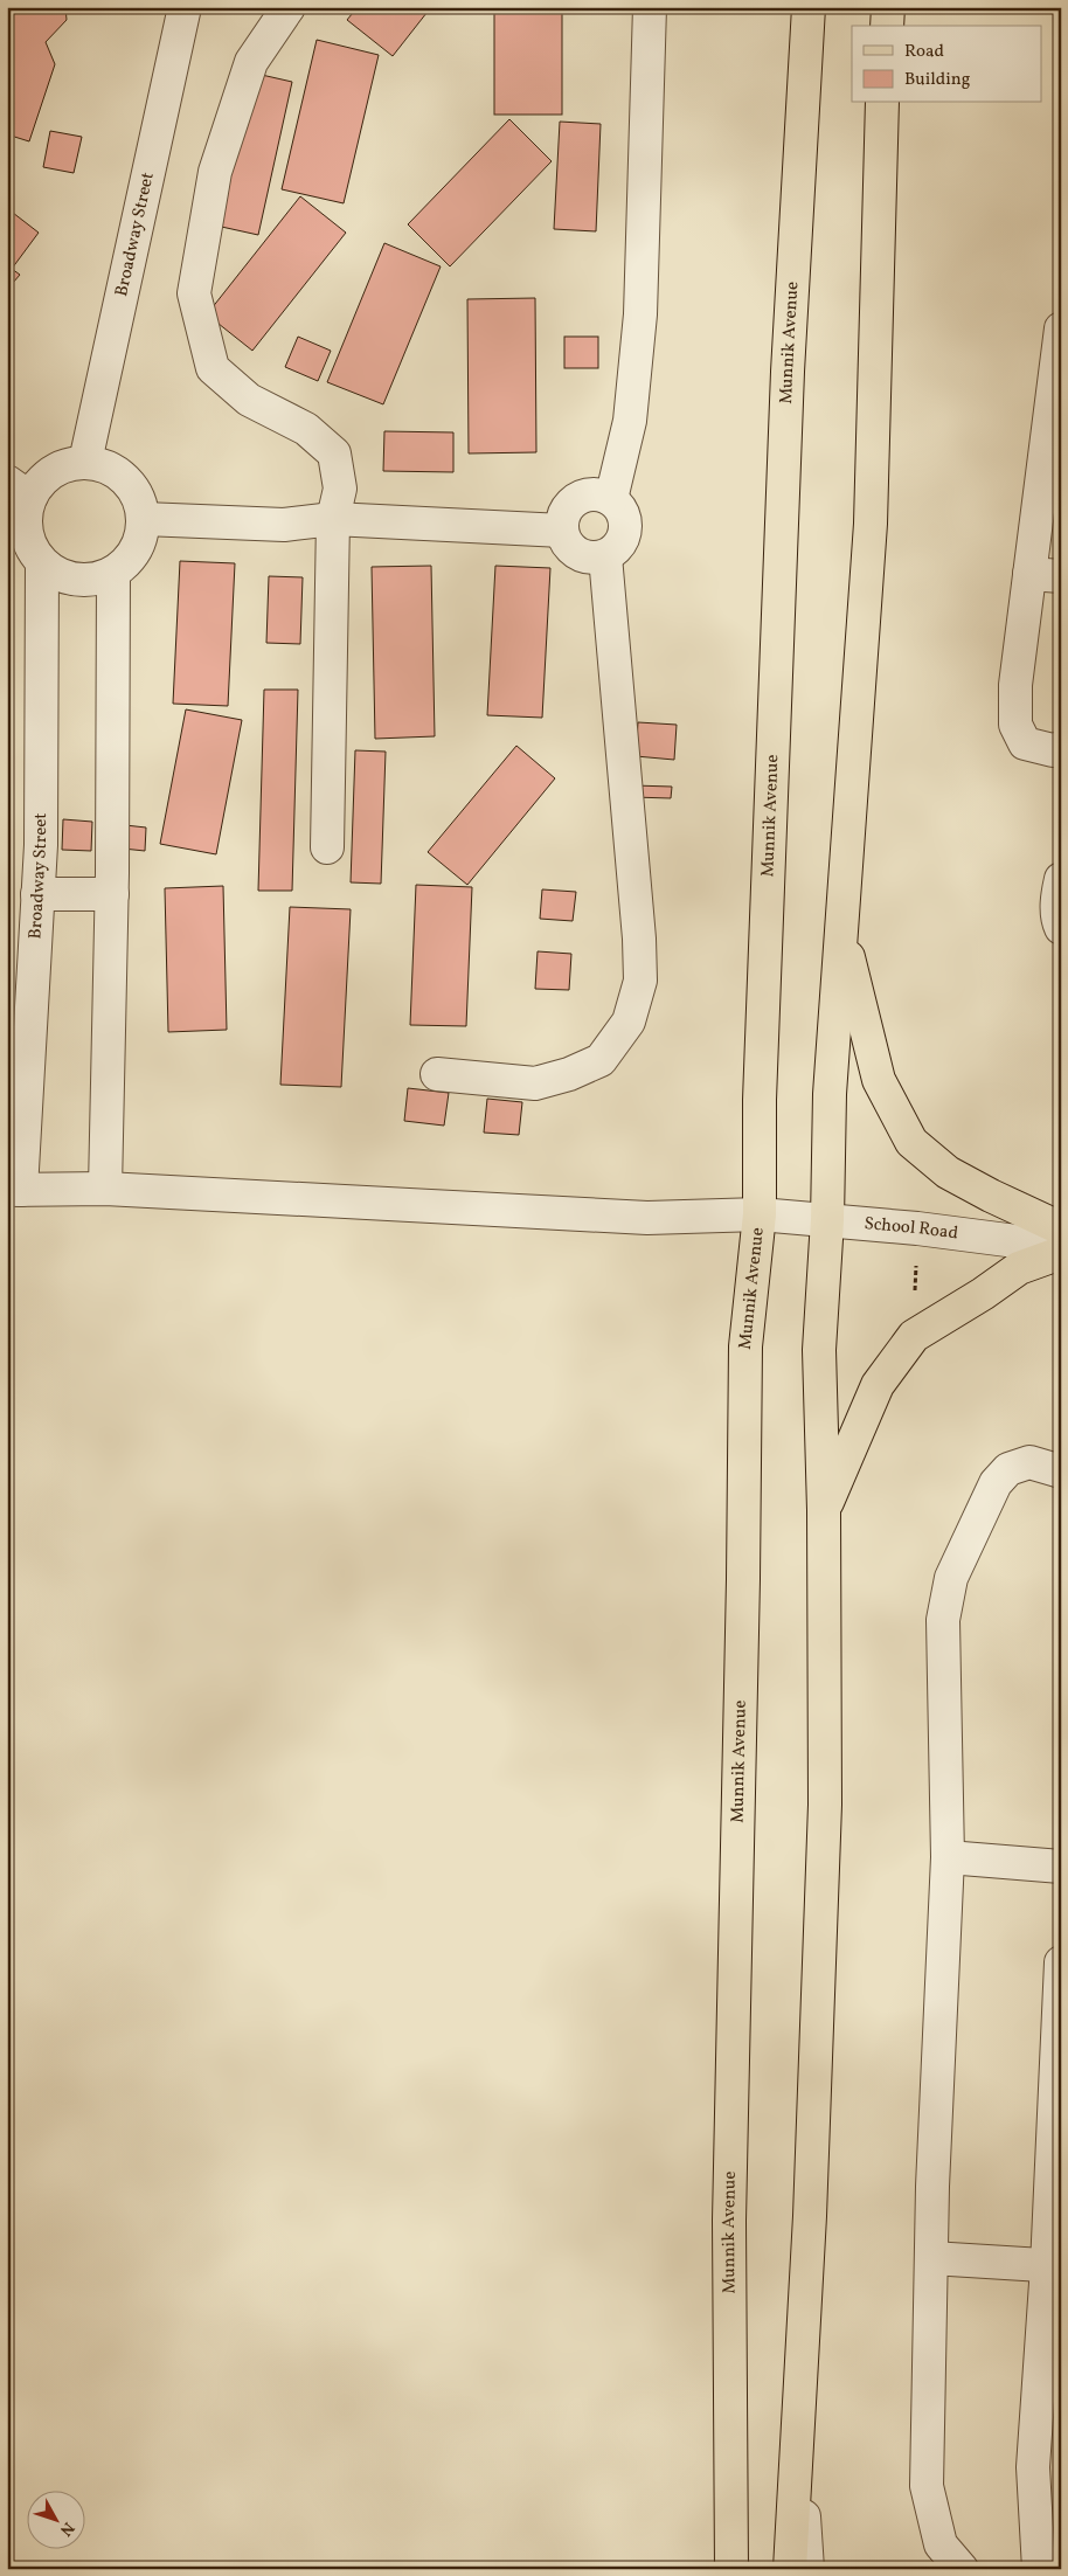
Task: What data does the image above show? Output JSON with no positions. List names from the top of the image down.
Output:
{
  "streets": {
    "main road": ["Munnik Avenue"],
    "street": ["Broadway Street", "School Road"]
  },
  "crossings": [
    ["Broadway Street", "School Road"],
    ["Munnik Avenue", "School Road"]
  ],
  "legend": ["Road", "Building"],
  "north": "bottom right"
}
